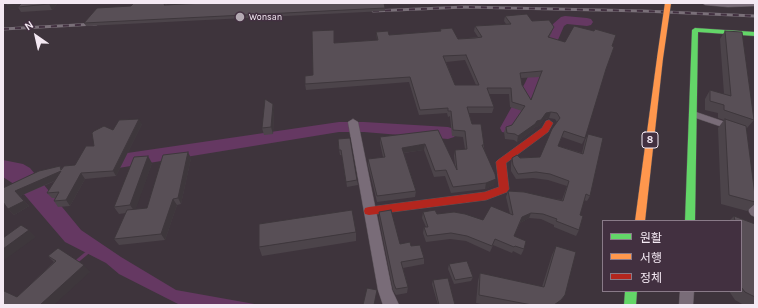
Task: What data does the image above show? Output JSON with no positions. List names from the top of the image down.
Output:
{
  "streets": {
    "main road": ["8"]
  },
  "places": ["Wonsan"],
  "legend": ["원활", "서행", "정체"],
  "north": "top left"
}
